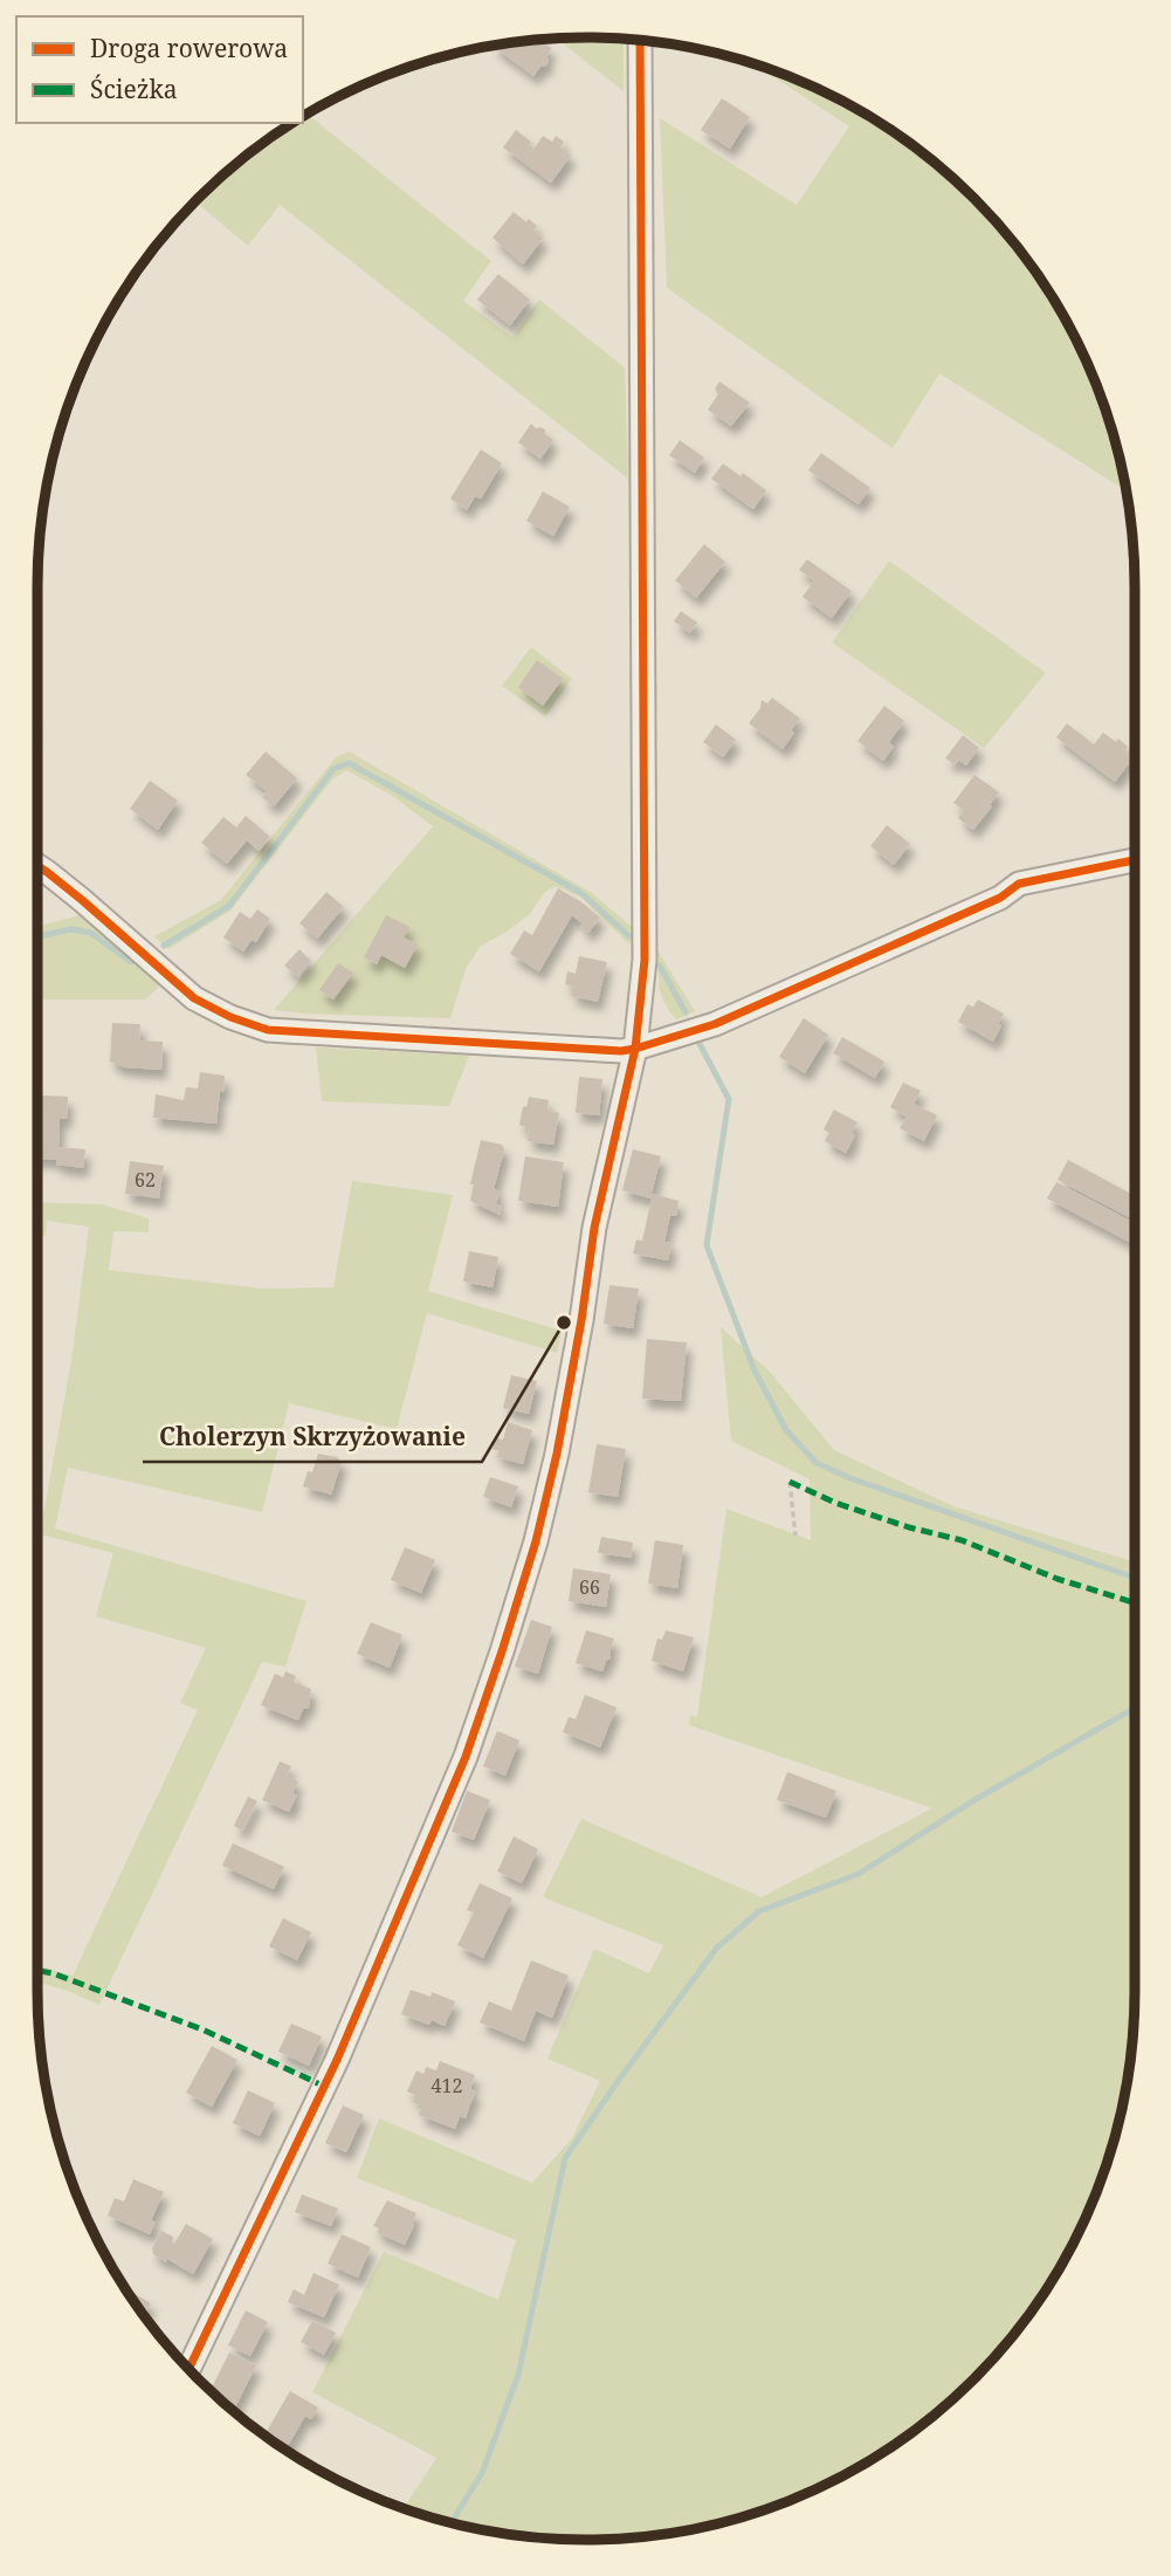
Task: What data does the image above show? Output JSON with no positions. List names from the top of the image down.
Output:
{
  "places": ["Cholerzyn Skrzyżowanie"],
  "house_numbers": ["62", "66", "412"],
  "legend": ["Droga rowerowa", "Ścieżka"]
}
